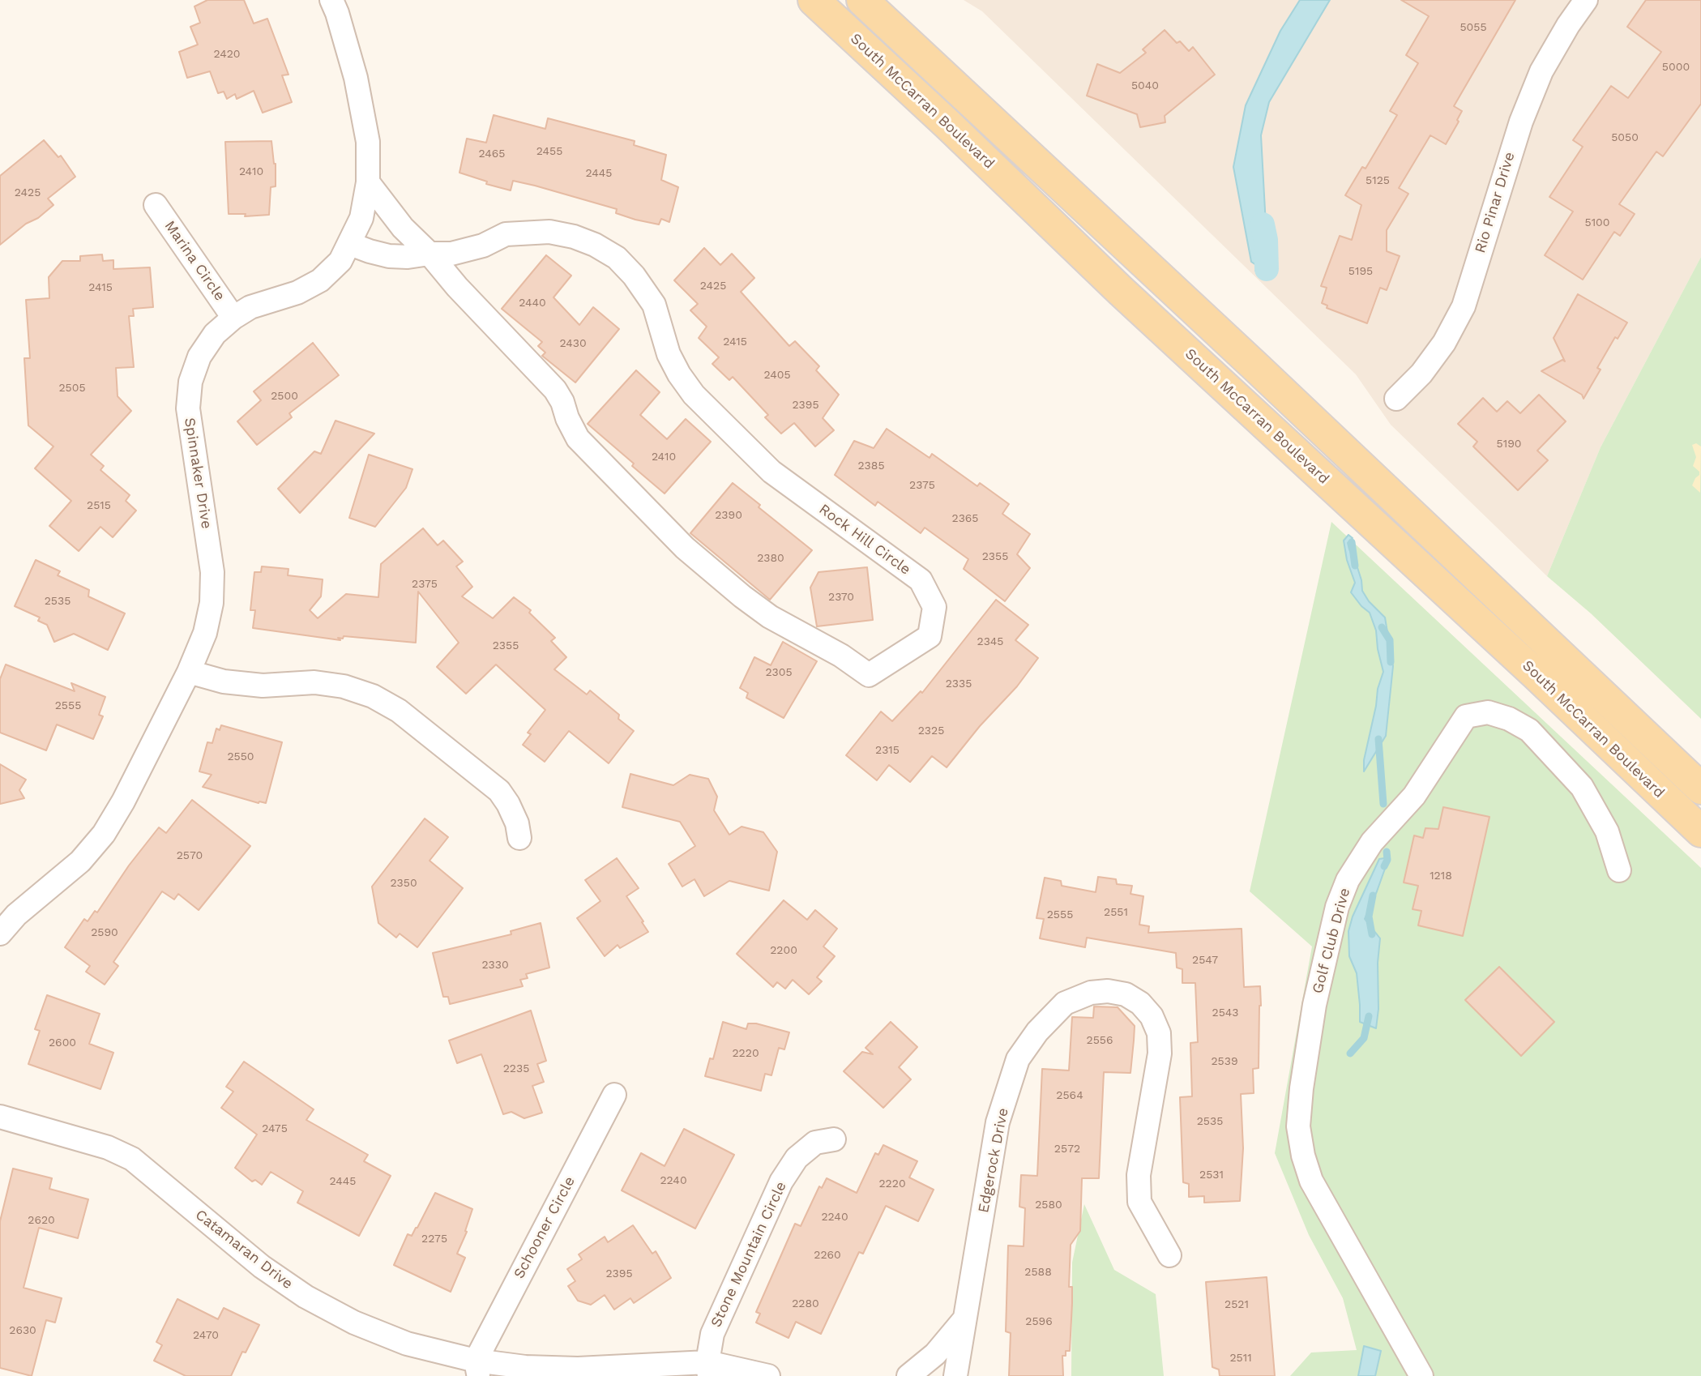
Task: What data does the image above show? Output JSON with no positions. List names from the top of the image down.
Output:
{
  "streets": {
    "main road": ["South McCarran Boulevard"],
    "street": [
      "Rio Pinar Drive",
      "Marina Circle",
      "Spinnaker Drive",
      "Rock Hill Circle",
      "Golf Club Drive",
      "Edgerock Drive",
      "Schooner Circle",
      "Catamaran Drive",
      "Stone Mountain Circle"
    ]
  },
  "crossings": [
    ["Marina Circle", "Spinnaker Drive"],
    ["Spinnaker Drive", "Rock Hill Circle"],
    ["Schooner Circle", "Catamaran Drive"],
    ["Catamaran Drive", "Stone Mountain Circle"]
  ],
  "house_numbers": [
    "5055",
    "2420",
    "5000",
    "5040",
    "5050",
    "2455",
    "2465",
    "2410",
    "2445",
    "5125",
    "2425",
    "5100",
    "5195",
    "2425",
    "2415",
    "2440",
    "2415",
    "2430",
    "2405",
    "2505",
    "2500",
    "2395",
    "5190",
    "2410",
    "2385",
    "2375",
    "2515",
    "2390",
    "2365",
    "2355",
    "2380",
    "2375",
    "2370",
    "2535",
    "2345",
    "2355",
    "2305",
    "2335",
    "2555",
    "2325",
    "2315",
    "2550",
    "2570",
    "1218",
    "2350",
    "2551",
    "2555",
    "2590",
    "2200",
    "2547",
    "2330",
    "2543",
    "2556",
    "2600",
    "2220",
    "2539",
    "2235",
    "2564",
    "2535",
    "2475",
    "2572",
    "2531",
    "2240",
    "2445",
    "2220",
    "2580",
    "2240",
    "2620",
    "2275",
    "2260",
    "2588",
    "2395",
    "2280",
    "2521",
    "2596",
    "2630",
    "2470",
    "2511"
  ]
}
